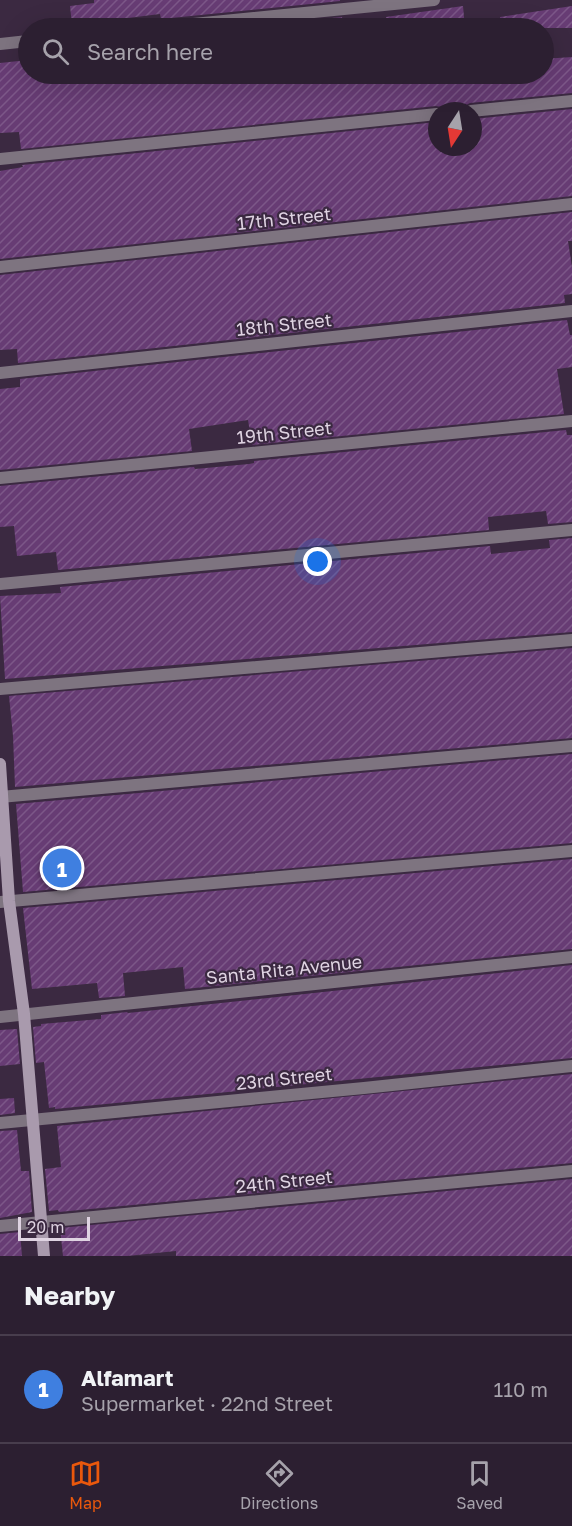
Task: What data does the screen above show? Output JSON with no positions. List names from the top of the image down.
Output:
{
  "streets": {
    "street": [
      "17th Street",
      "18th Street",
      "19th Street",
      "Santa Rita Avenue",
      "23rd Street",
      "24th Street"
    ]
  },
  "scale_bar": "20 m",
  "north": "bottom",
  "page": {
    "search": "Search here",
    "pins": "1",
    "scale": "20 m",
    "heading": "Nearby",
    "list": [
      {
        "mark": "1",
        "name": "Alfamart",
        "note": "Supermarket · 22nd Street",
        "value": "110 m"
      }
    ],
    "nav": ["Map", "Directions", "Saved"]
  }
}
